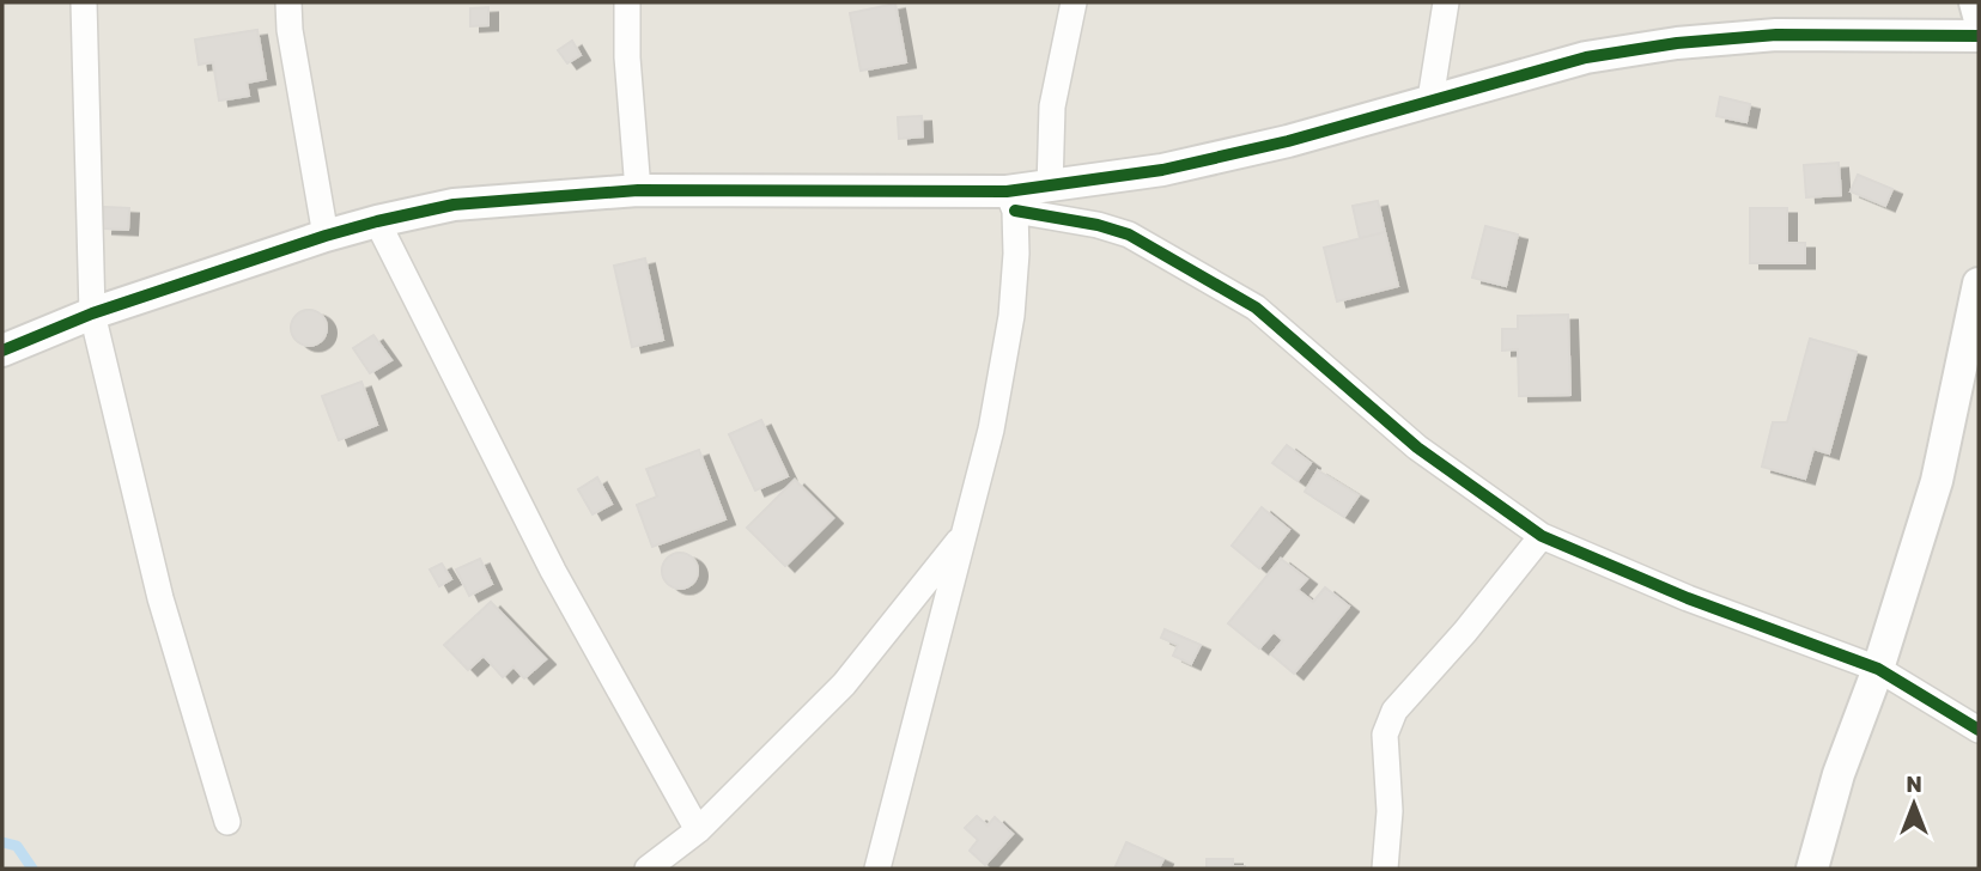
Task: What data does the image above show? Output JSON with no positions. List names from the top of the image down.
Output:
{
  "north": "top"
}
